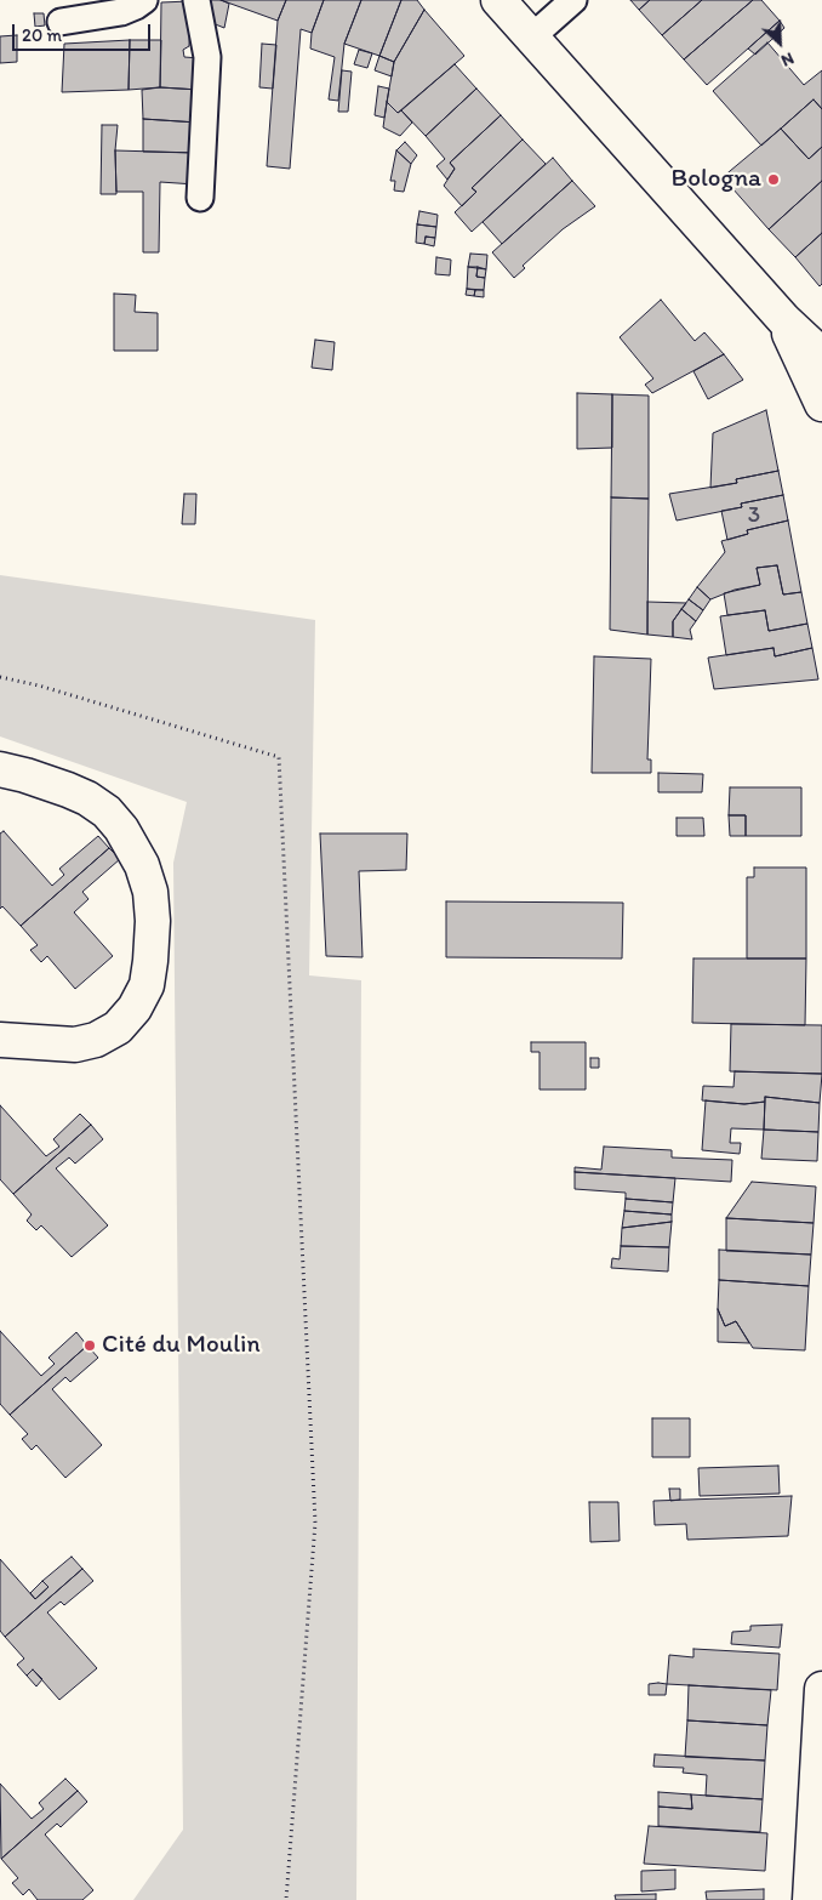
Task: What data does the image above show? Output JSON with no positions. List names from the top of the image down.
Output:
{
  "places": ["Bologna", "Cité du Moulin"],
  "house_numbers": ["3"],
  "scale_bar": "20 m",
  "north": "bottom right"
}
